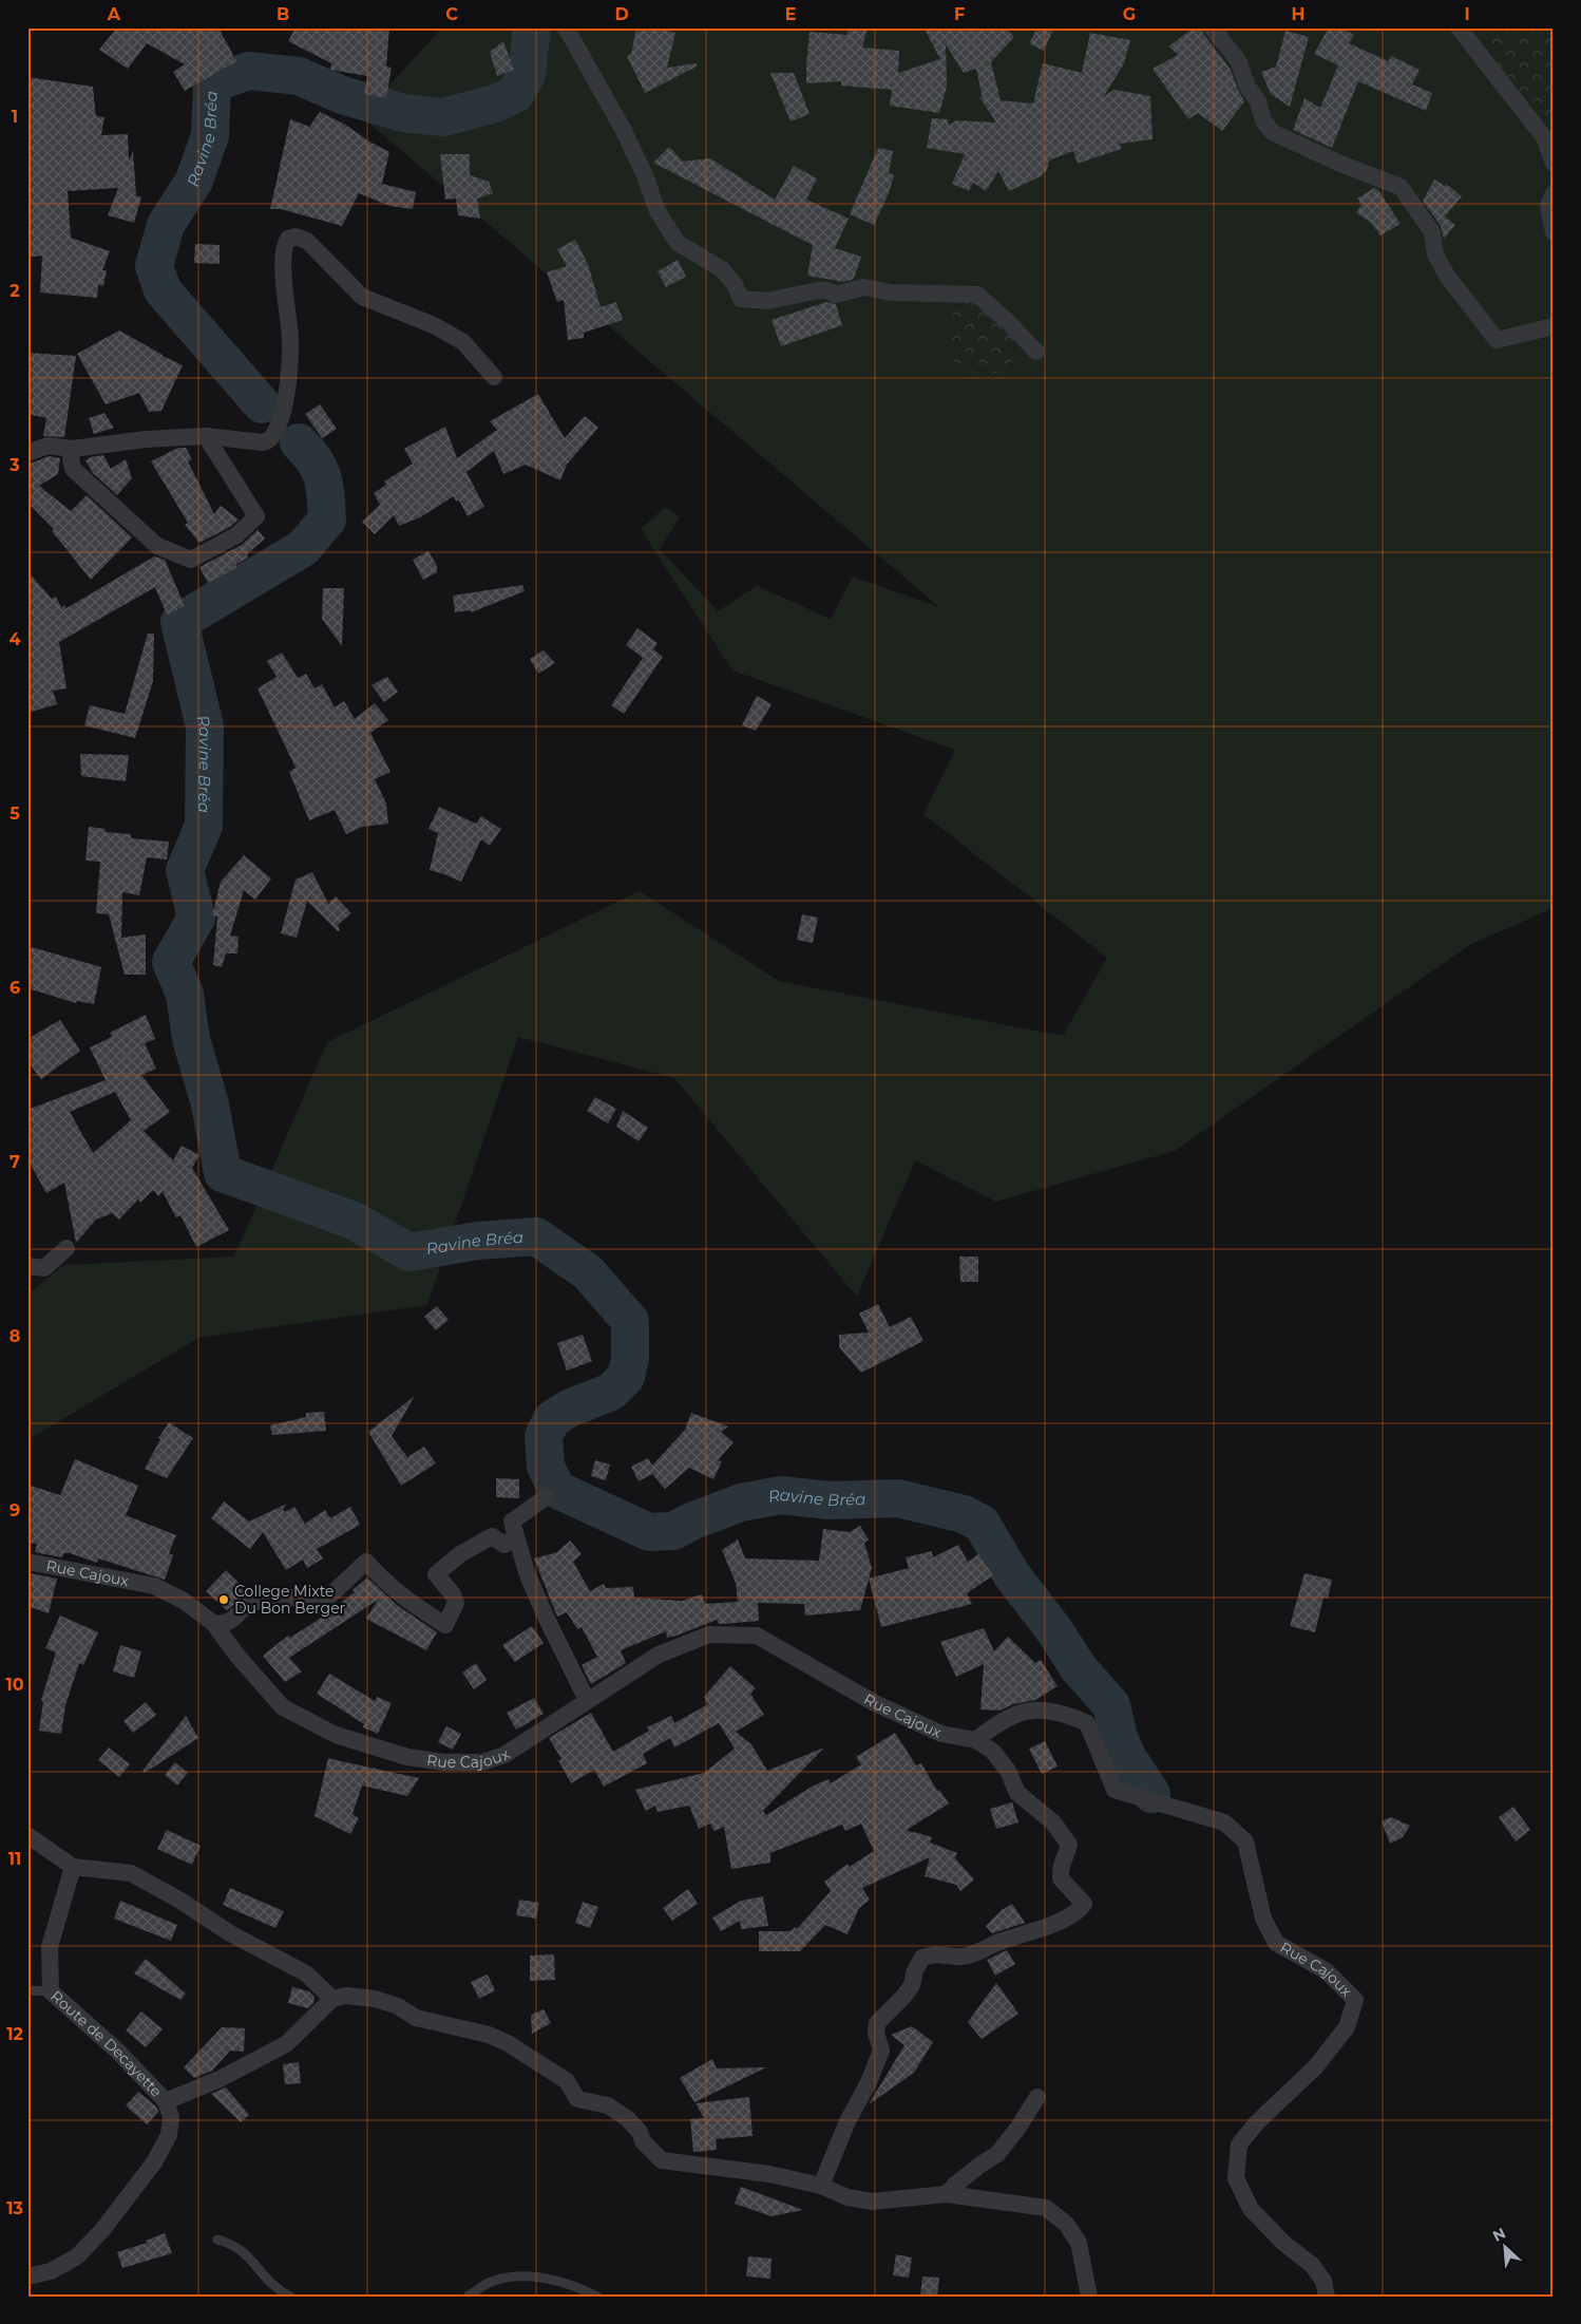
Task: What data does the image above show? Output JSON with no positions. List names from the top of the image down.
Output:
{
  "streets": {
    "street": ["Rue Cajoux", "Route de Decayette"]
  },
  "water": ["Ravine Bréa"],
  "places": ["College Mixte Du Bon Berger"],
  "north": "top left",
  "grid": {
    "columns": [
      "A",
      "B",
      "C",
      "D",
      "E",
      "F",
      "G",
      "H",
      "I"
    ],
    "rows": [
      "1",
      "2",
      "3",
      "4",
      "5",
      "6",
      "7",
      "8",
      "9",
      "10",
      "11",
      "12",
      "13"
    ]
  }
}
